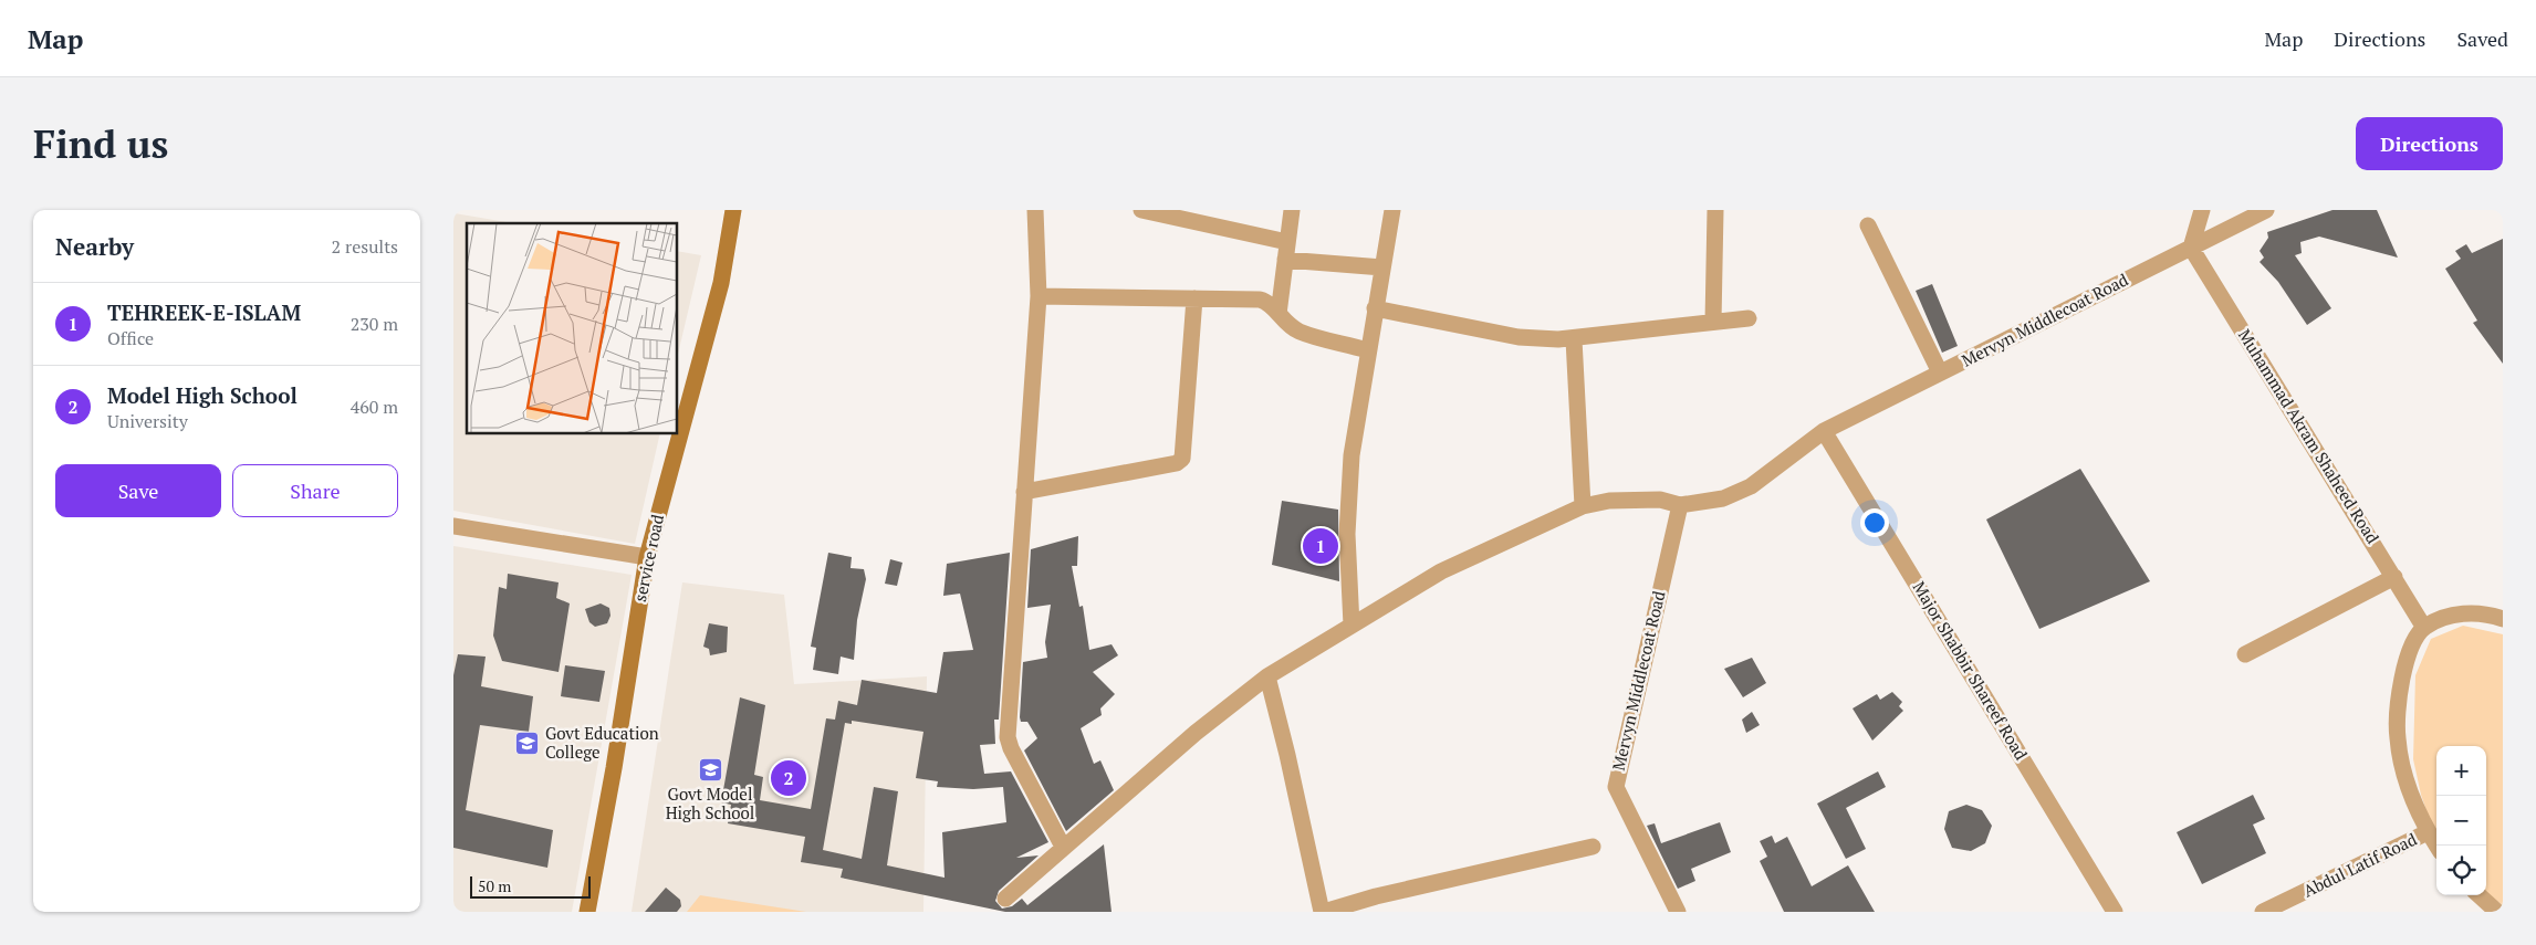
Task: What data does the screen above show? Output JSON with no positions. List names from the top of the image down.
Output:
{
  "streets": {
    "street": [
      "Mervyn Middlecoat Road",
      "Muhammad Akram Shaheed Road",
      "service road",
      "Major Shabbir Shareef Road",
      "Abdul Latif Road"
    ]
  },
  "crossings": [
    ["Mervyn Middlecoat Road", "Muhammad Akram Shaheed Road"],
    ["Mervyn Middlecoat Road", "Major Shabbir Shareef Road"]
  ],
  "places": {
    "school or university": ["Govt Education College", "Govt Model High School"]
  },
  "scale_bar": "50 m",
  "page": {
    "header": "Map",
    "nav": ["Map", "Directions", "Saved"],
    "buttons": [
      "Directions",
      ["Save", "Share"]
    ],
    "title": "Find us",
    "heading": ["Nearby", "2 results"],
    "list": [
      {
        "mark": "1",
        "name": "TEHREEK-E-ISLAM",
        "note": "Office",
        "value": "230 m"
      },
      {
        "mark": "2",
        "name": "Model High School",
        "note": "University",
        "value": "460 m"
      }
    ],
    "pins": ["1", "2"],
    "map_buttons": ["+", "−"],
    "scale": "50 m"
  }
}
